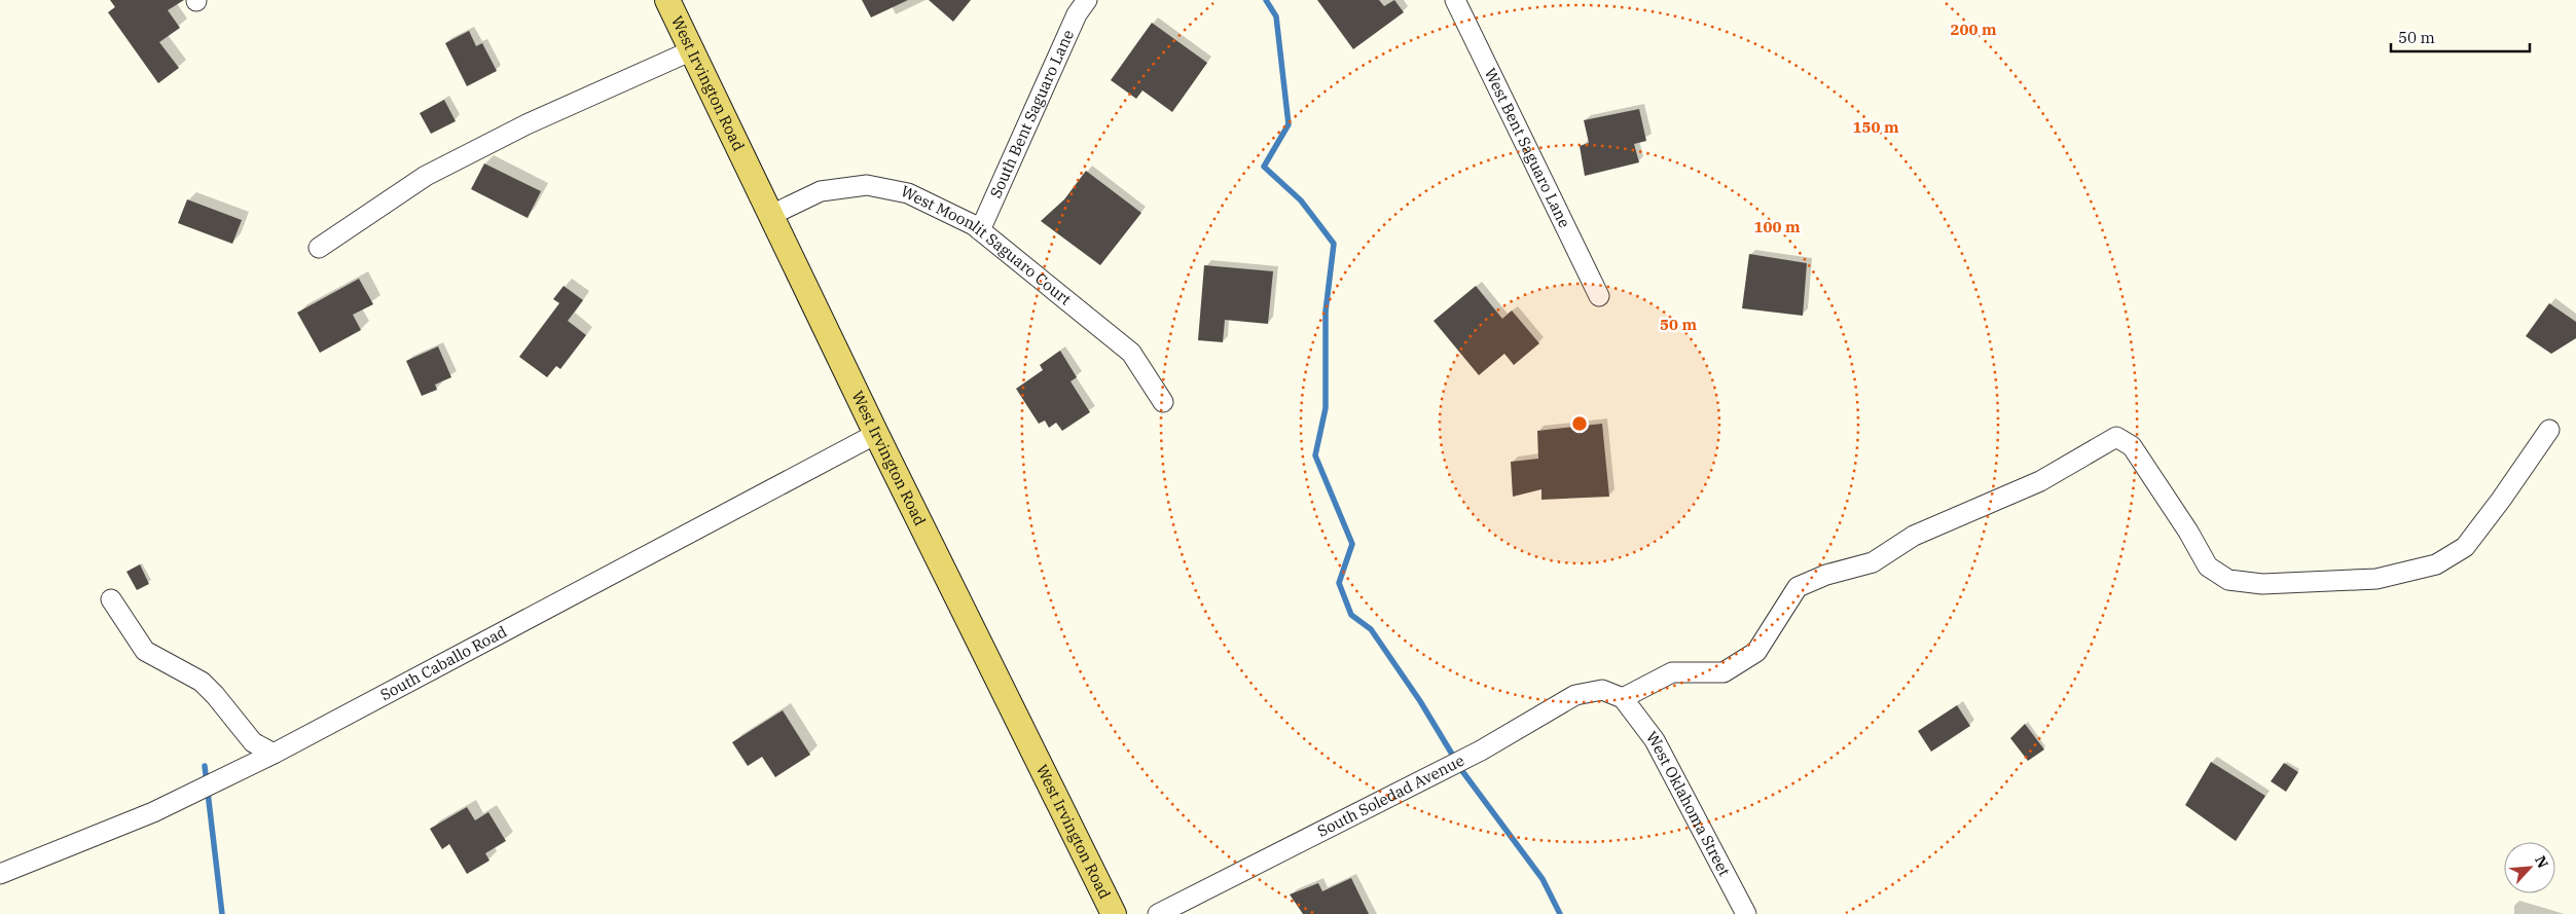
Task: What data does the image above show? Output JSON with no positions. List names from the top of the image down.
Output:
{
  "streets": {
    "main road": ["West Irvington Road"],
    "street": [
      "South Bent Saguaro Lane",
      "West Bent Saguaro Lane",
      "West Moonlit Saguaro Court",
      "South Caballo Road",
      "South Soledad Avenue",
      "West Oklahoma Street"
    ]
  },
  "crossings": [
    ["West Irvington Road", "West Moonlit Saguaro Court"],
    ["West Irvington Road", "South Caballo Road"],
    ["South Bent Saguaro Lane", "West Moonlit Saguaro Court"],
    ["South Soledad Avenue", "West Oklahoma Street"]
  ],
  "scale_bar": "50 m",
  "north": "top right",
  "rings": [
    "200 m",
    "150 m",
    "100 m",
    "50 m"
  ]
}
